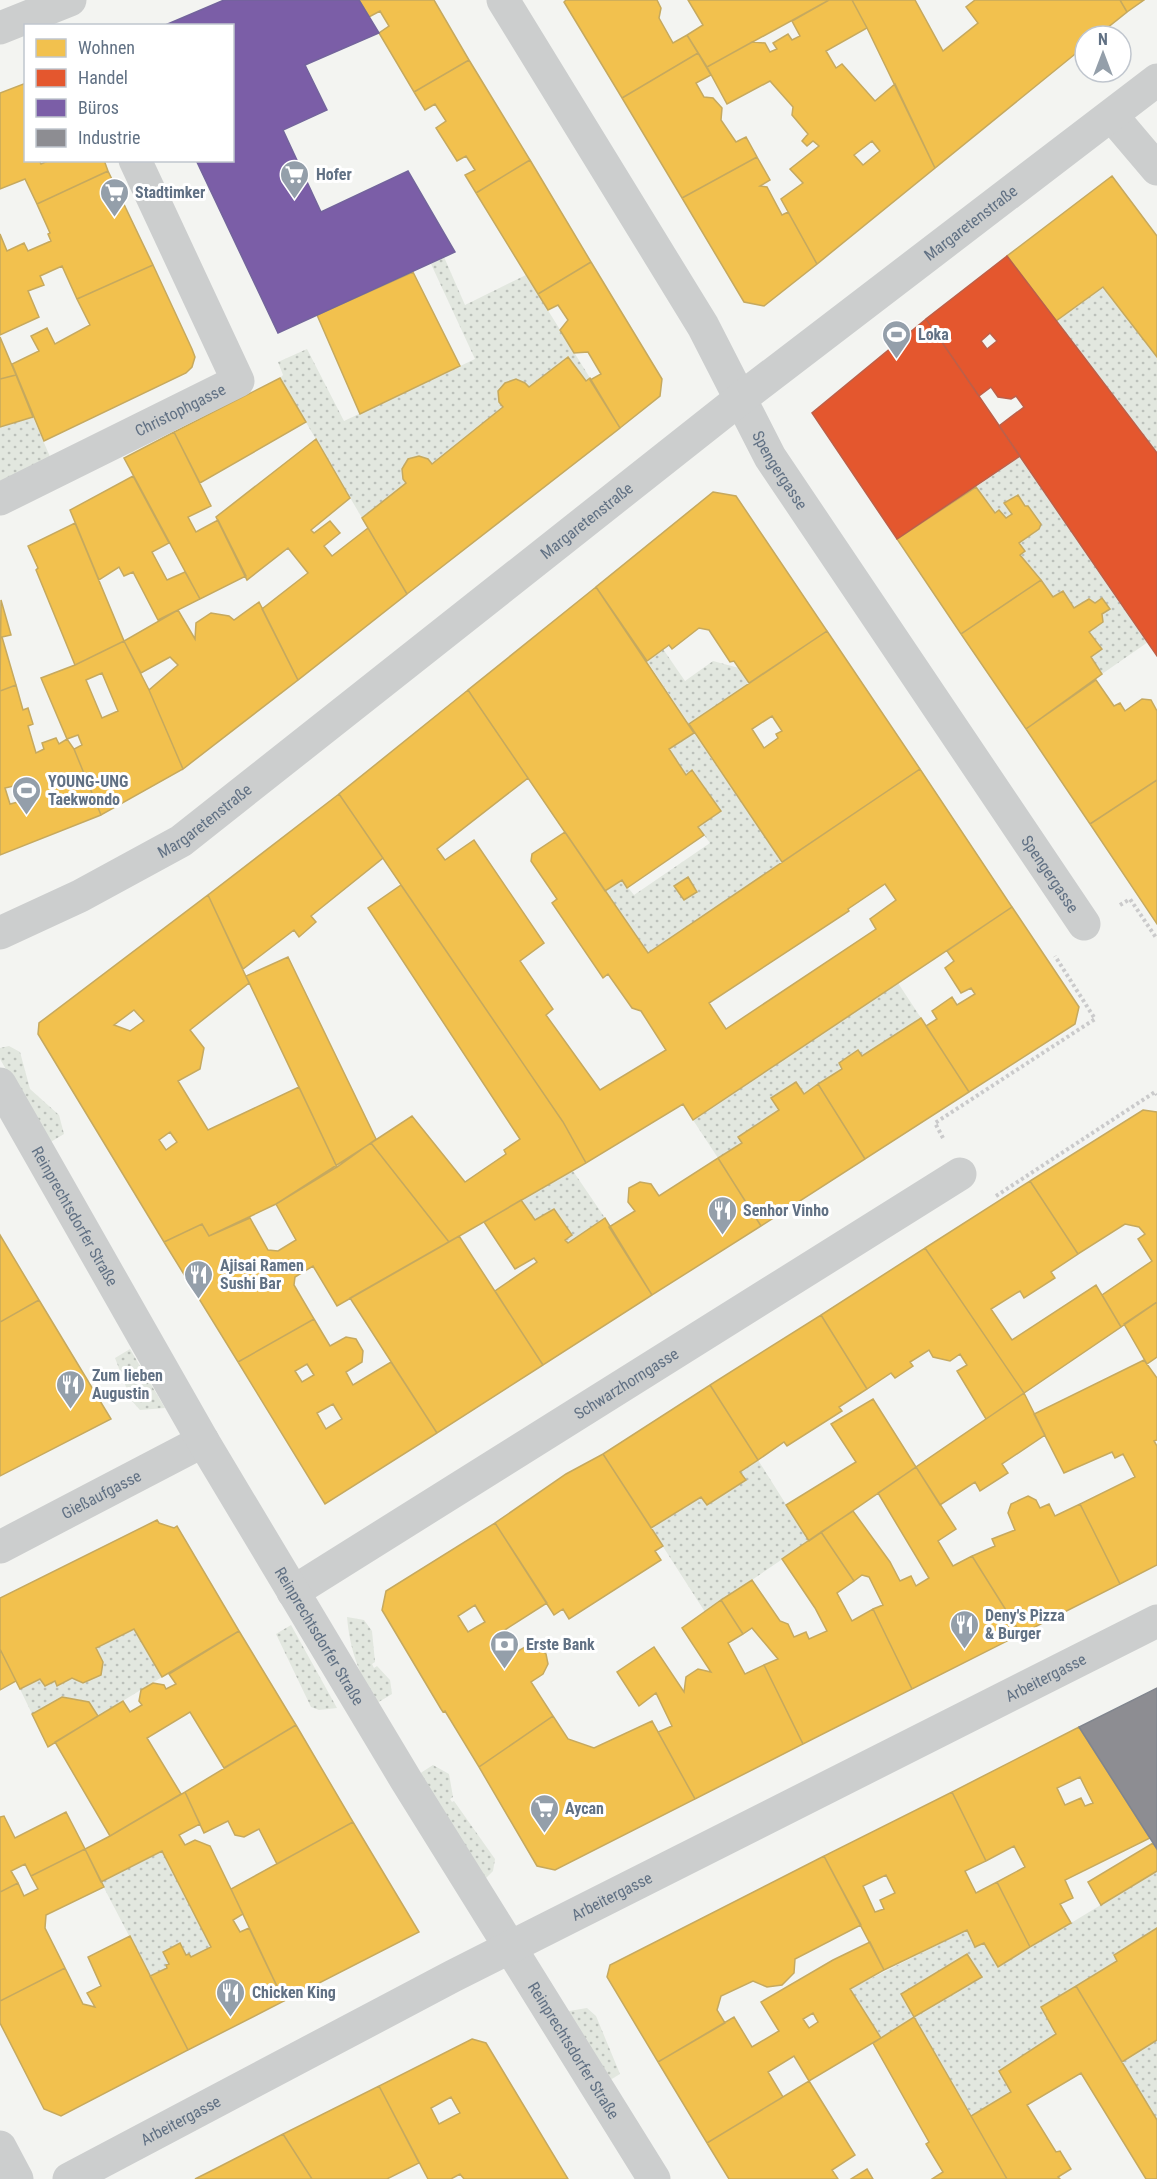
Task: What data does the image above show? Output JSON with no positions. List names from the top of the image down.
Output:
{
  "streets": {
    "street": [
      "Margaretenstraße",
      "Christophgasse",
      "Spengergasse",
      "Reinprechtsdorfer Straße",
      "Schwarzhorngasse",
      "Gießaufgasse",
      "Arbeitergasse"
    ]
  },
  "crossings": [
    ["Margaretenstraße", "Spengergasse"],
    ["Reinprechtsdorfer Straße", "Schwarzhorngasse"],
    ["Reinprechtsdorfer Straße", "Gießaufgasse"],
    ["Reinprechtsdorfer Straße", "Arbeitergasse"]
  ],
  "places": {
    "supermarket": ["Hofer", "Stadtimker", "Aycan"],
    "sports": ["Loka", "YOUNG-UNG Taekwondo"],
    "restaurant": [
      "Senhor Vinho",
      "Ajisai Ramen Sushi Bar",
      "Zum lieben Augustin",
      "Deny's Pizza & Burger",
      "Chicken King"
    ],
    "bank": ["Erste Bank"]
  },
  "legend": [
    "Wohnen",
    "Handel",
    "Büros",
    "Industrie"
  ],
  "north": "top"
}
